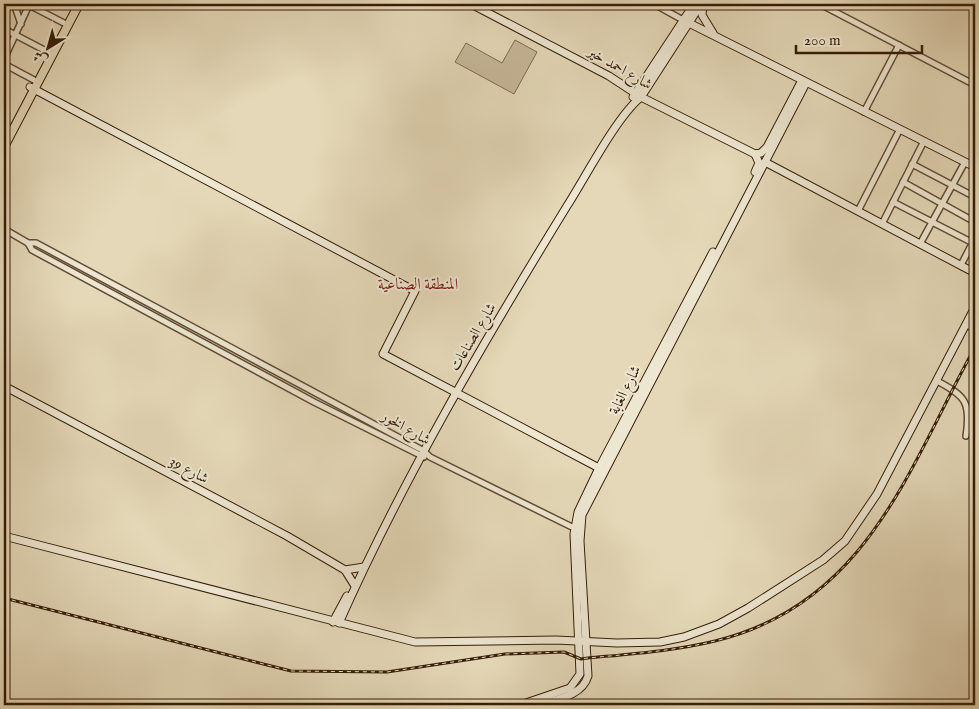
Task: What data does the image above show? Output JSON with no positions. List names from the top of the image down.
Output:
{
  "streets": {
    "street": [
      "شارع احمد خير",
      "شارع الصناعات",
      "شارع الغابة",
      "شارع الخور",
      "شارع 39"
    ]
  },
  "crossings": [
    ["شارع احمد خير", "شارع الغابة"],
    ["شارع الصناعات", "شارع الخور"],
    ["شارع الصناعات", "شارع 39"],
    ["شارع الغابة", "شارع الخور"]
  ],
  "districts": ["المنطقة الصناعية"],
  "scale_bar": "200 m",
  "north": "bottom left"
}
